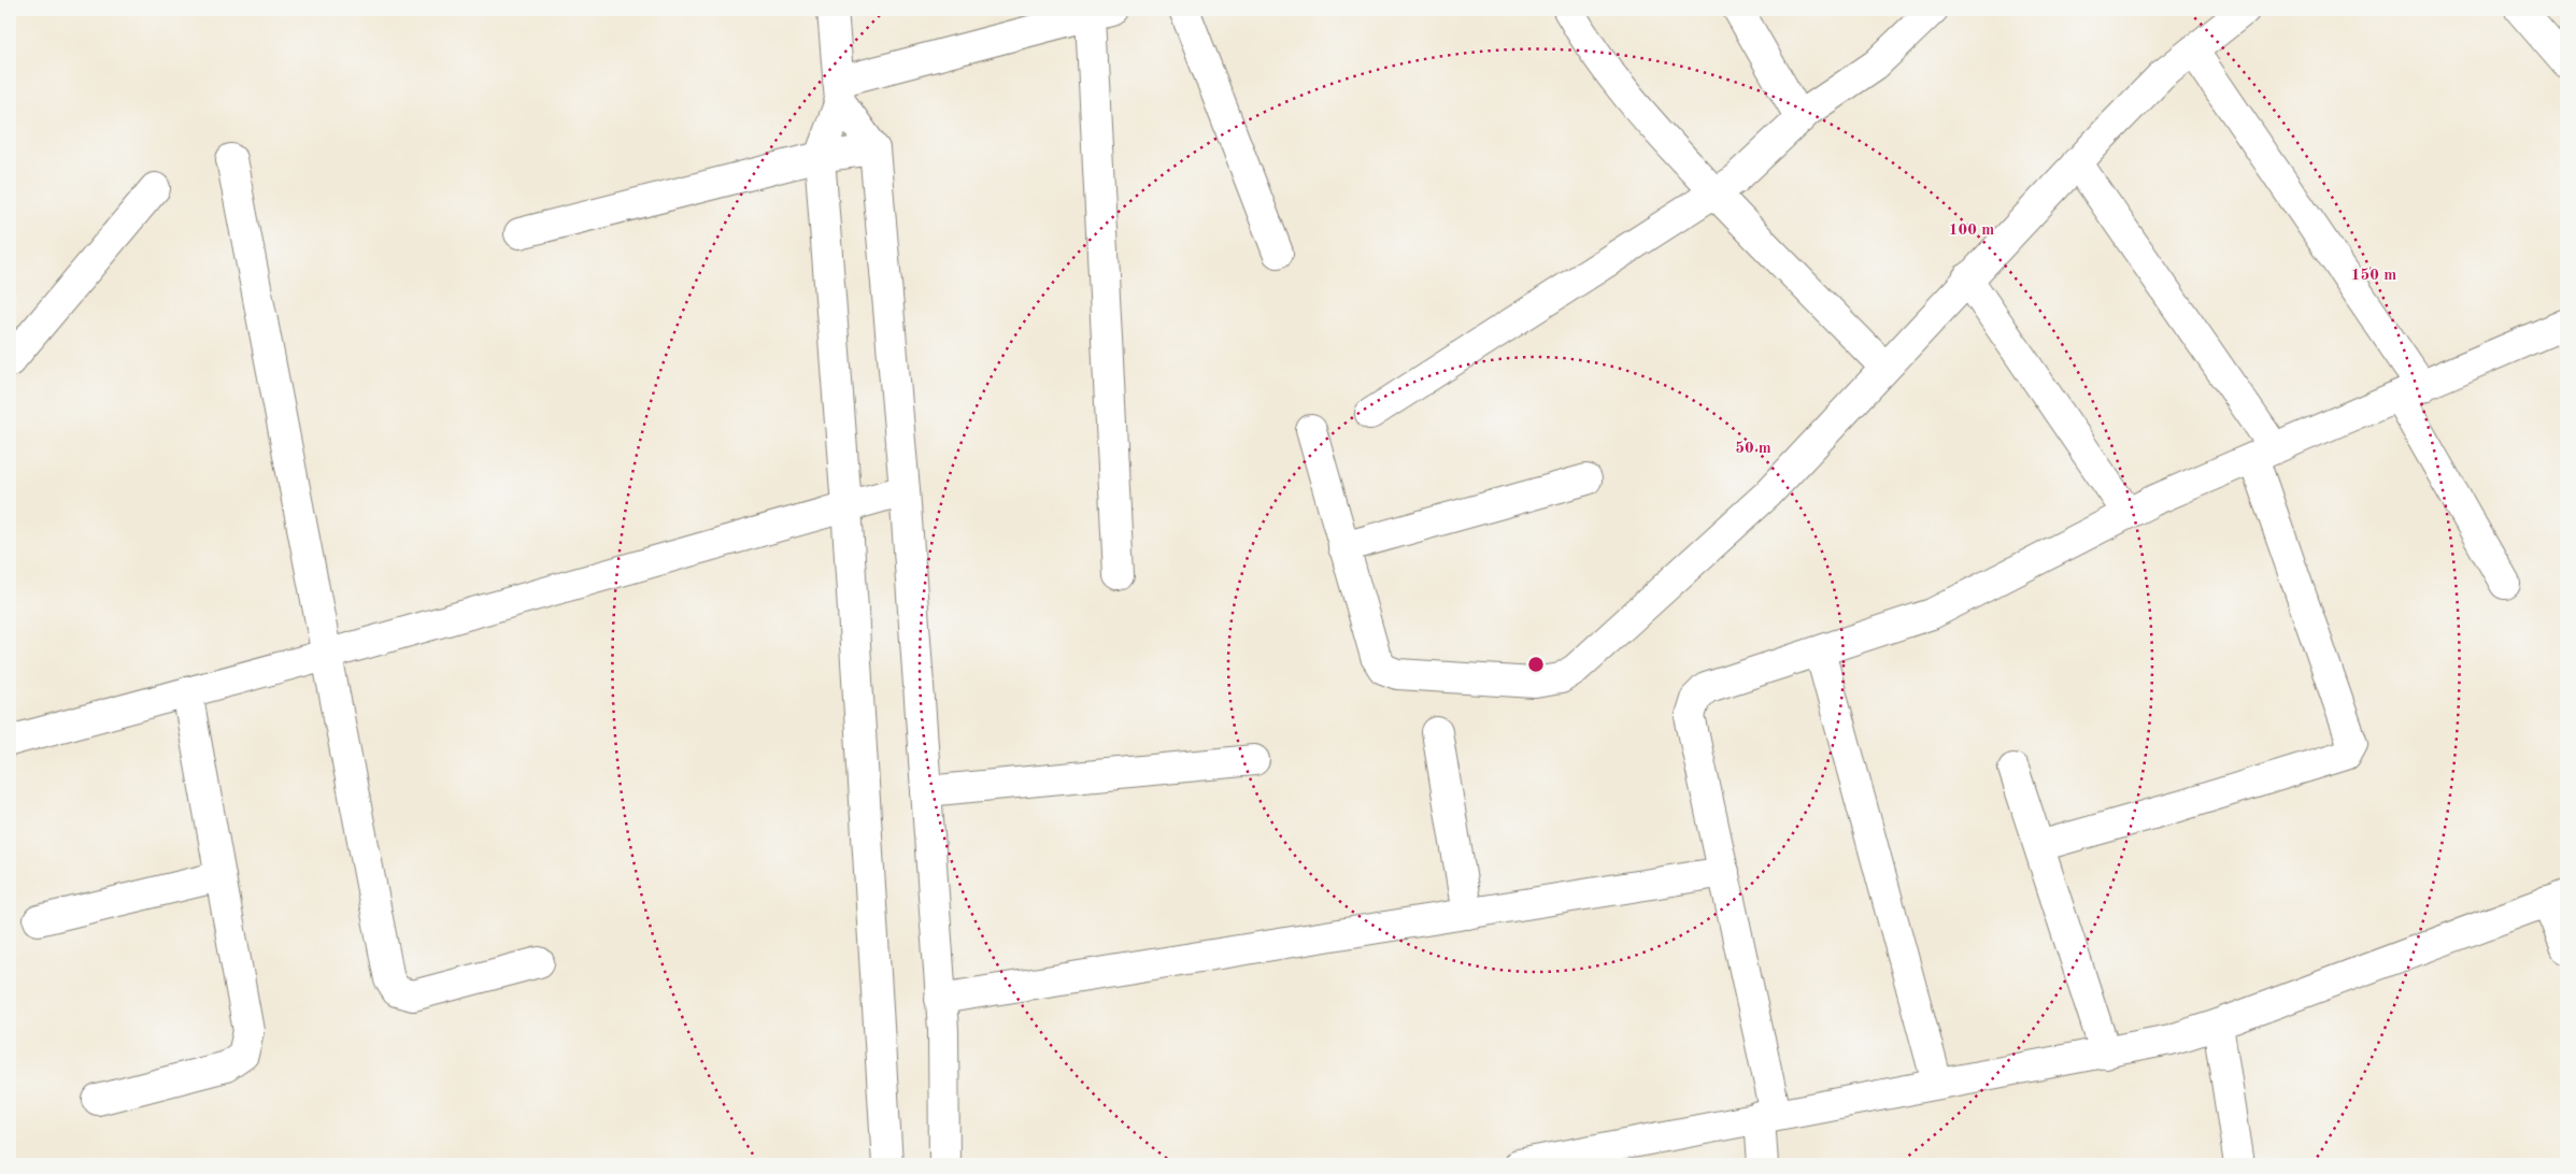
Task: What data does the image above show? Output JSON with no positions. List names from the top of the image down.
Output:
{
  "rings": ["100 m", "150 m", "50 m"]
}
